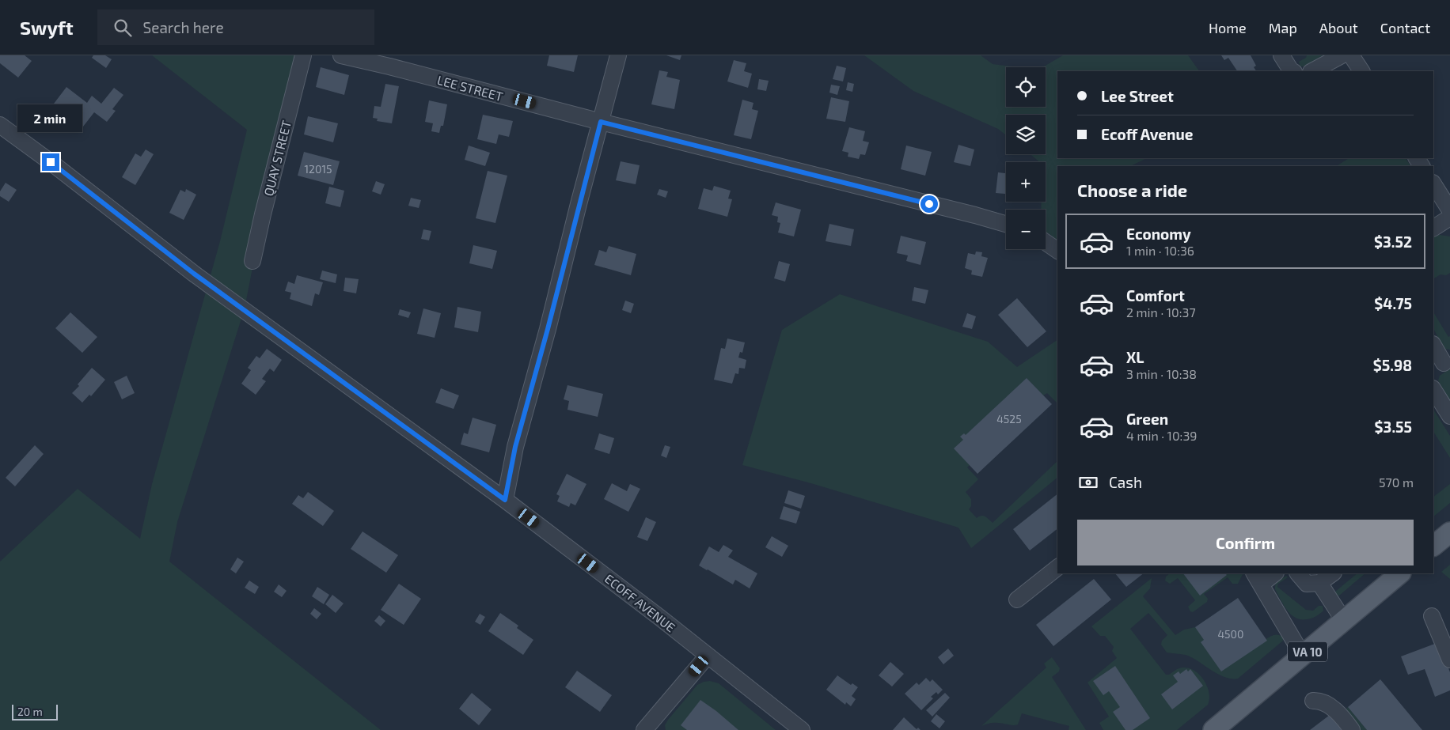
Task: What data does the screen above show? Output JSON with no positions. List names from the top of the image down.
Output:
{
  "streets": {
    "main road": ["VA 10"],
    "street": ["LEE STREET", "QUAY STREET", "ECOFF AVENUE"]
  },
  "house_numbers": ["12015", "4525", "4500"],
  "scale_bar": "20 m",
  "page": {
    "header": "Swyft",
    "search": "Search here",
    "nav": [
      "Home",
      "Map",
      "About",
      "Contact"
    ],
    "map_buttons": ["+", "−"],
    "banner": ["Lee Street", "Ecoff Avenue"],
    "bubble": "2 min",
    "heading": "Choose a ride",
    "list": [
      {
        "name": "Economy",
        "note": "1 min · 10:36",
        "value": "$3.52"
      },
      {
        "name": "Comfort",
        "note": "2 min · 10:37",
        "value": "$4.75"
      },
      {
        "name": "XL",
        "note": "3 min · 10:38",
        "value": "$5.98"
      },
      {
        "name": "Green",
        "note": "4 min · 10:39",
        "value": "$3.55"
      }
    ],
    "pay": ["Cash", "570 m"],
    "buttons": "Confirm",
    "scale": "20 m"
  }
}
